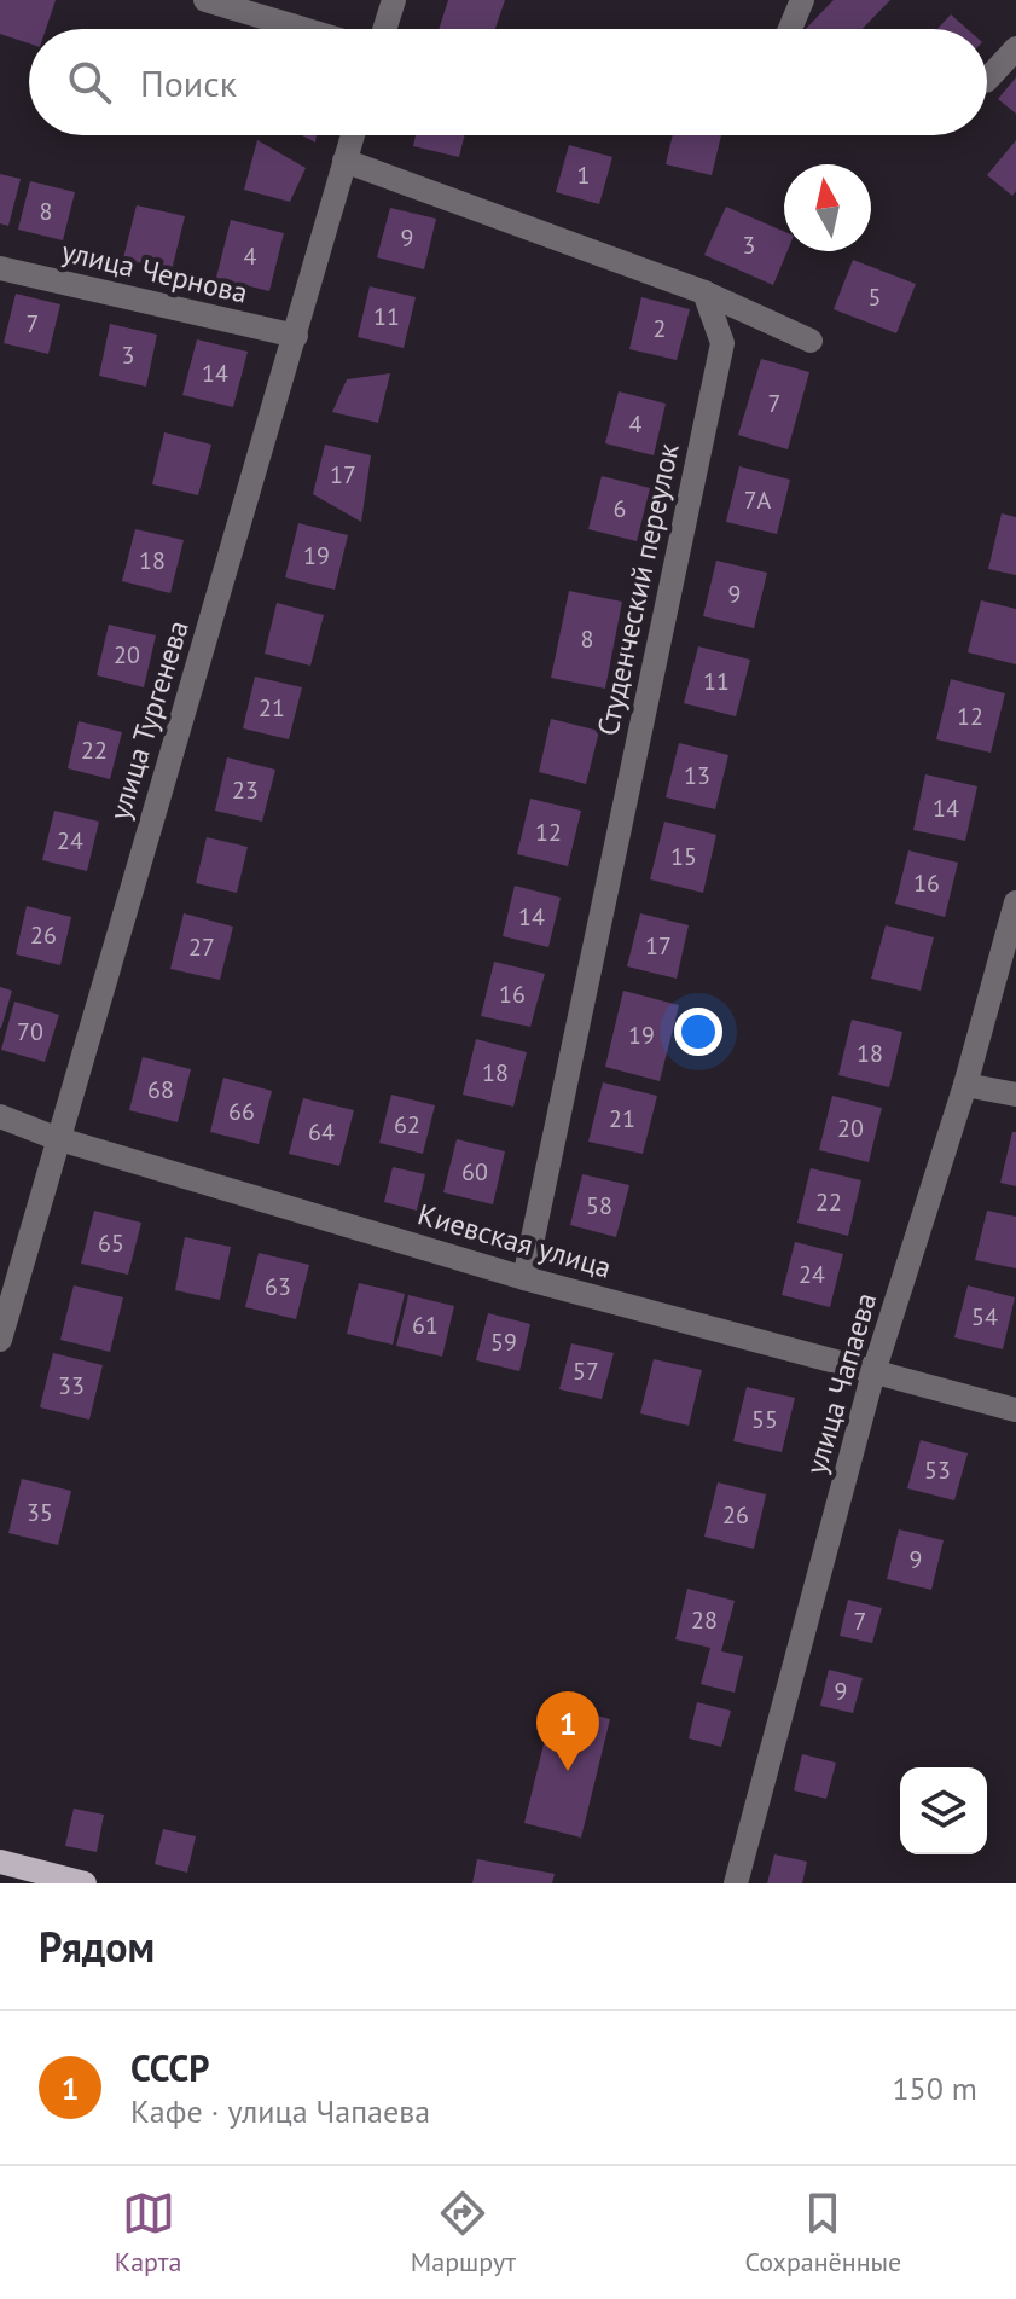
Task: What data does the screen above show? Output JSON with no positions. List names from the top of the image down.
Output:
{
  "streets": {
    "street": [
      "улица Чернова",
      "Студенческий переулок",
      "улица Тургенева",
      "Киевская улица",
      "улица Чапаева"
    ]
  },
  "crossings": [
    ["улица Чернова", "улица Тургенева"],
    ["Студенческий переулок", "Киевская улица"],
    ["улица Тургенева", "Киевская улица"],
    ["Киевская улица", "улица Чапаева"]
  ],
  "house_numbers": [
    "1",
    "8",
    "9",
    "3",
    "4",
    "5",
    "11",
    "7",
    "2",
    "3",
    "14",
    "7",
    "4",
    "17",
    "7А",
    "6",
    "19",
    "18",
    "9",
    "8",
    "20",
    "11",
    "21",
    "12",
    "22",
    "13",
    "23",
    "14",
    "12",
    "24",
    "15",
    "16",
    "14",
    "26",
    "17",
    "27",
    "16",
    "70",
    "19",
    "18",
    "18",
    "68",
    "66",
    "21",
    "62",
    "20",
    "64",
    "60",
    "22",
    "58",
    "65",
    "24",
    "63",
    "54",
    "61",
    "59",
    "57",
    "33",
    "55",
    "53",
    "35",
    "26",
    "9",
    "28",
    "7",
    "9"
  ],
  "north": "top",
  "page": {
    "search": "Поиск",
    "pins": "1",
    "heading": "Рядом",
    "list": [
      {
        "mark": "1",
        "name": "СССР",
        "note": "Кафе · улица Чапаева",
        "value": "150 m"
      }
    ],
    "nav": ["Карта", "Маршрут", "Сохранённые"]
  }
}
